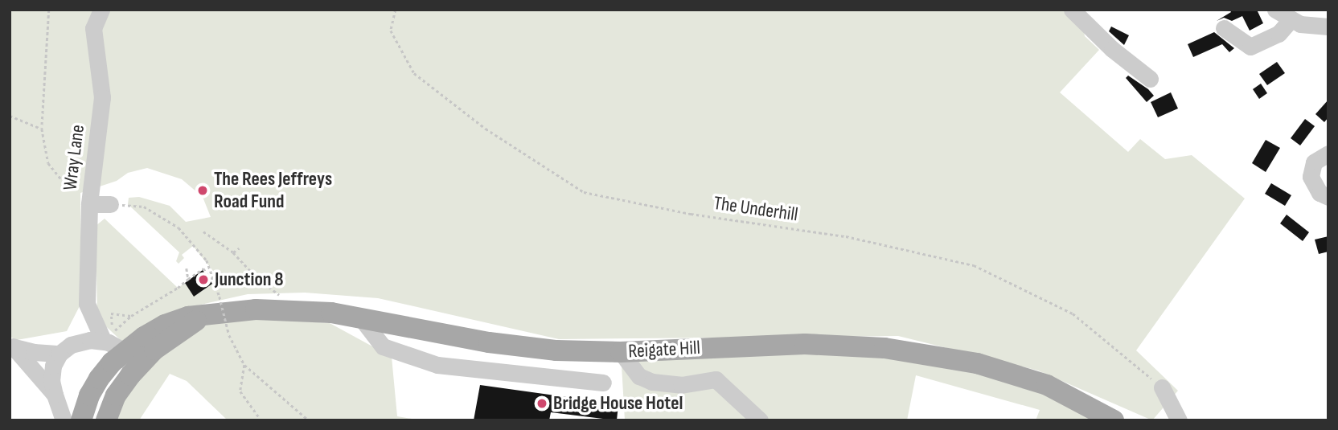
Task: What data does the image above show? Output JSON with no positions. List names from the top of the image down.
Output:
{
  "streets": {
    "main road": ["Reigate Hill"],
    "street": ["Wray Lane"],
    "path": ["The Underhill"]
  },
  "places": ["The Rees Jeffreys Road Fund", "Junction 8", "Bridge House Hotel"]
}
